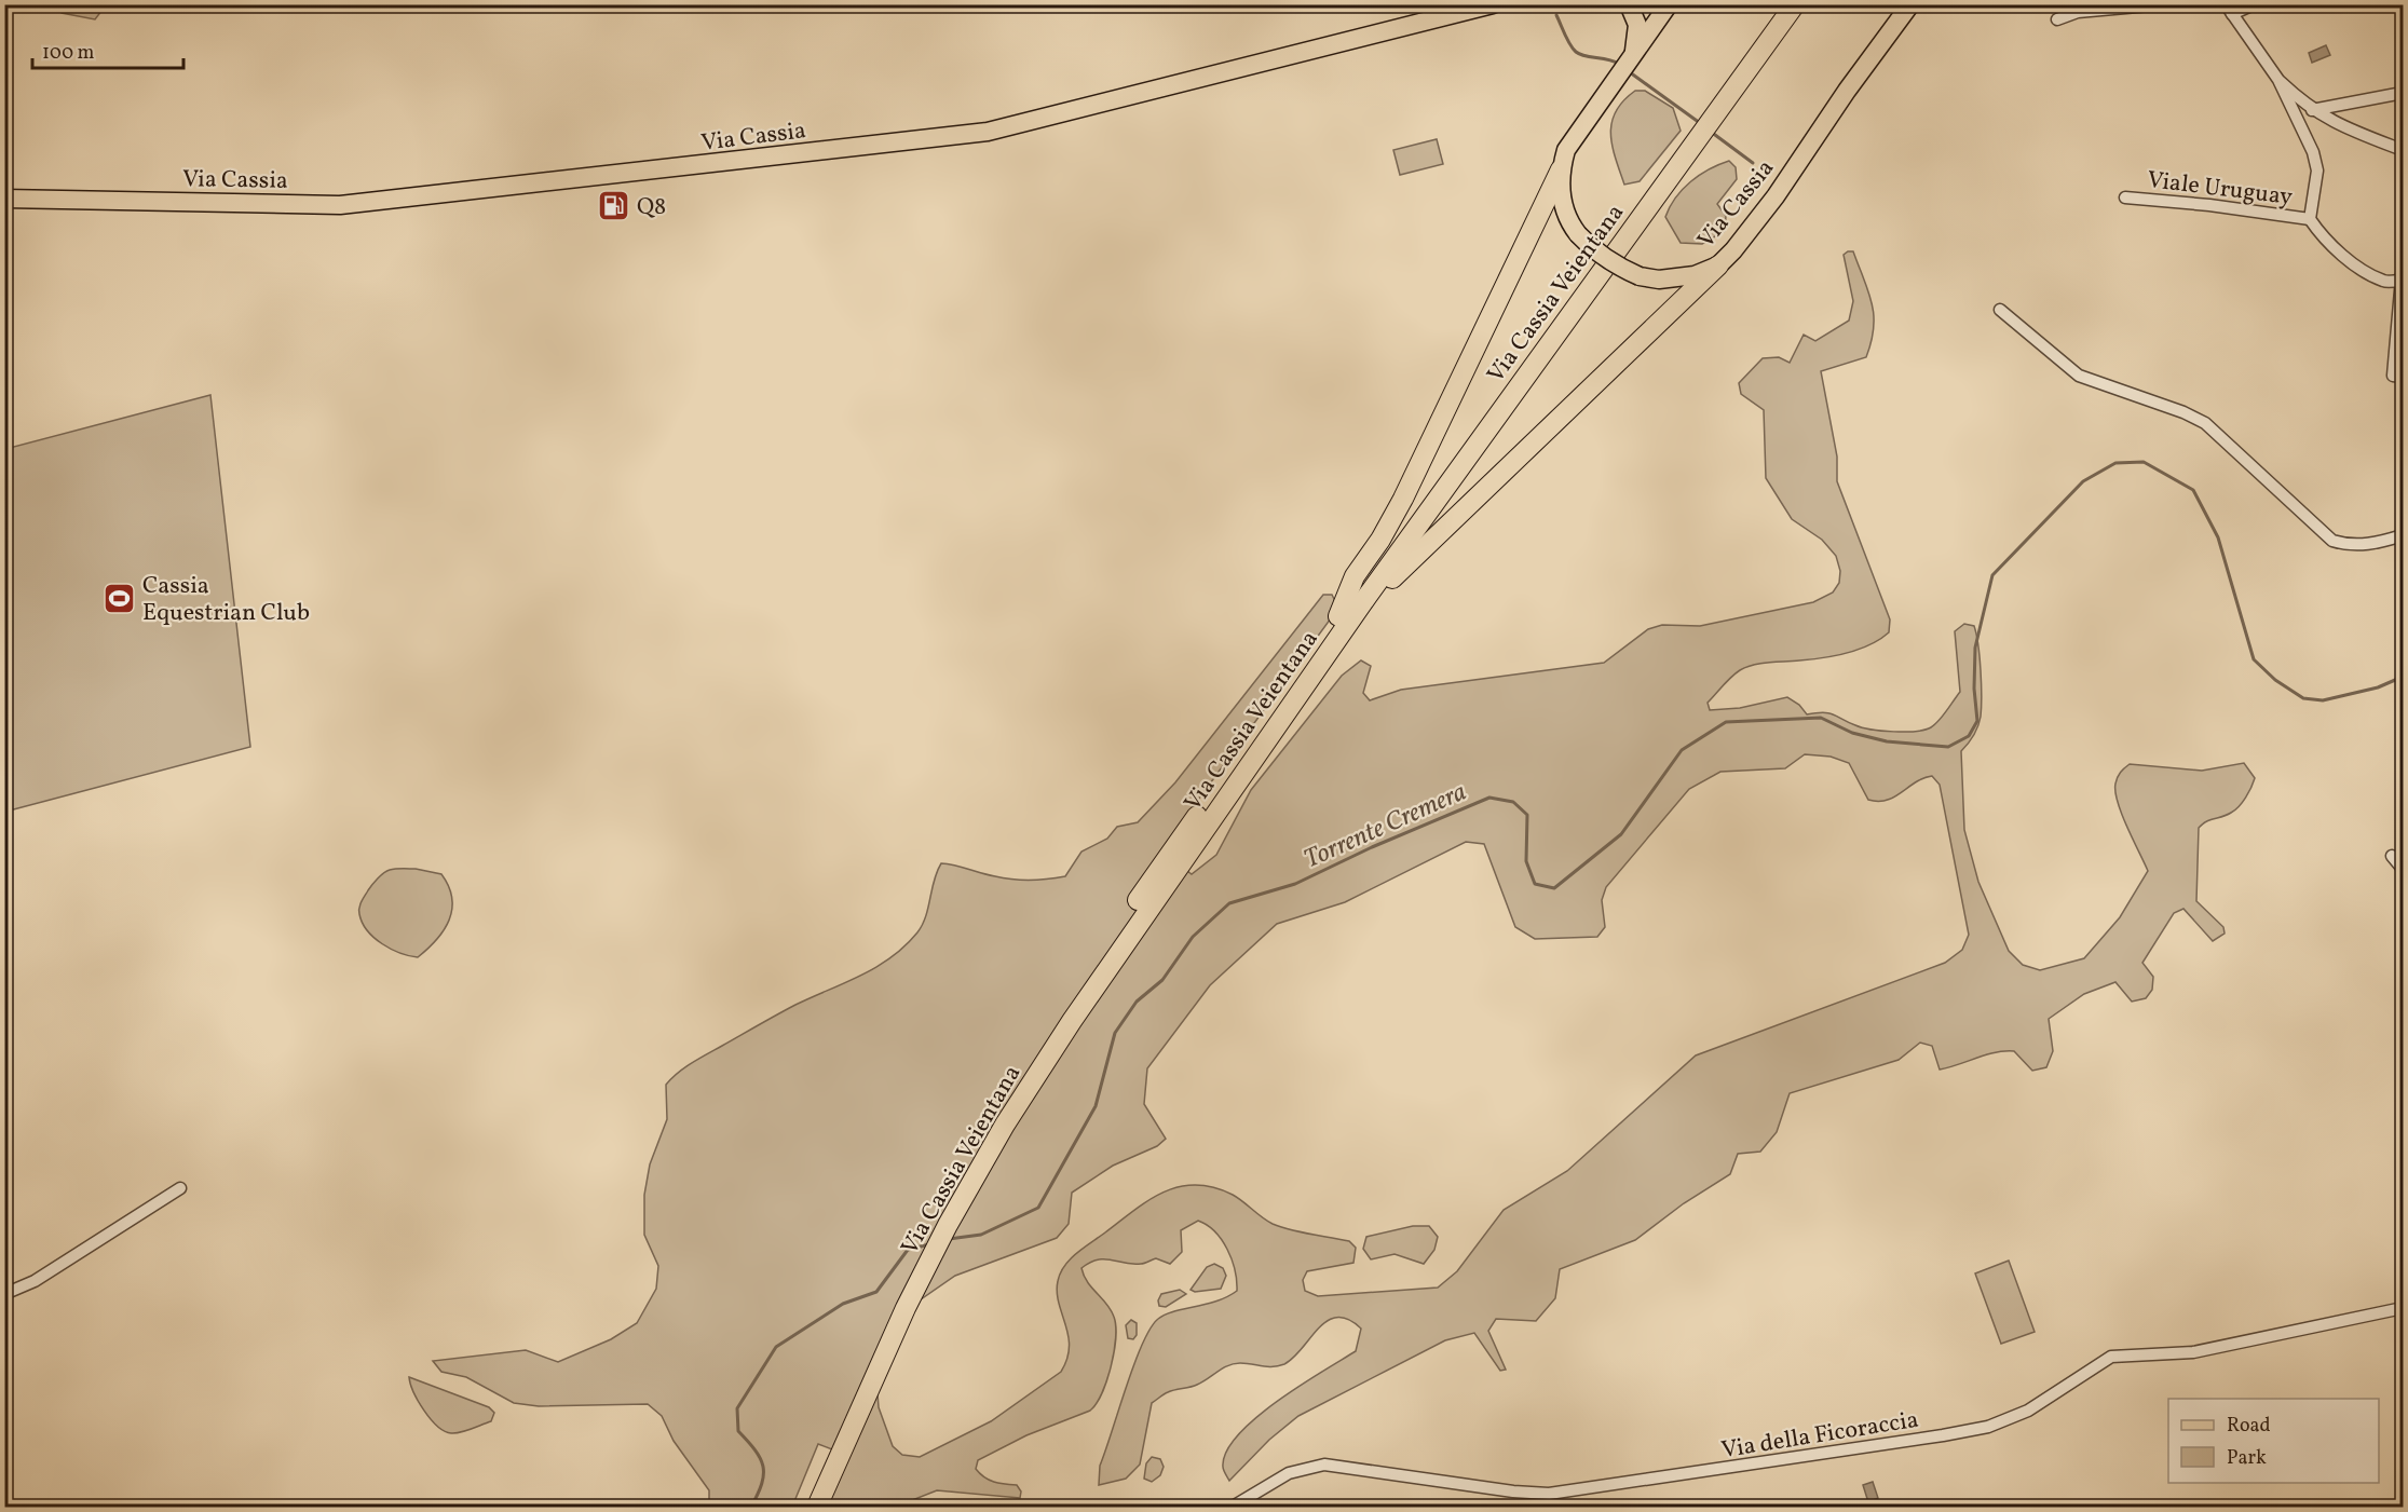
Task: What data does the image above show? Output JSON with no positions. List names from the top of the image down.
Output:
{
  "streets": {
    "highway": ["Via Cassia Veientana"],
    "main road": ["Via Cassia"],
    "street": ["Viale Uruguay", "Via della Ficoraccia"]
  },
  "water": ["Torrente Cremera"],
  "places": {
    "fuel station": ["Q8"],
    "sports": ["Cassia Equestrian Club"]
  },
  "legend": ["Road", "Park"],
  "scale_bar": "100 m"
}
